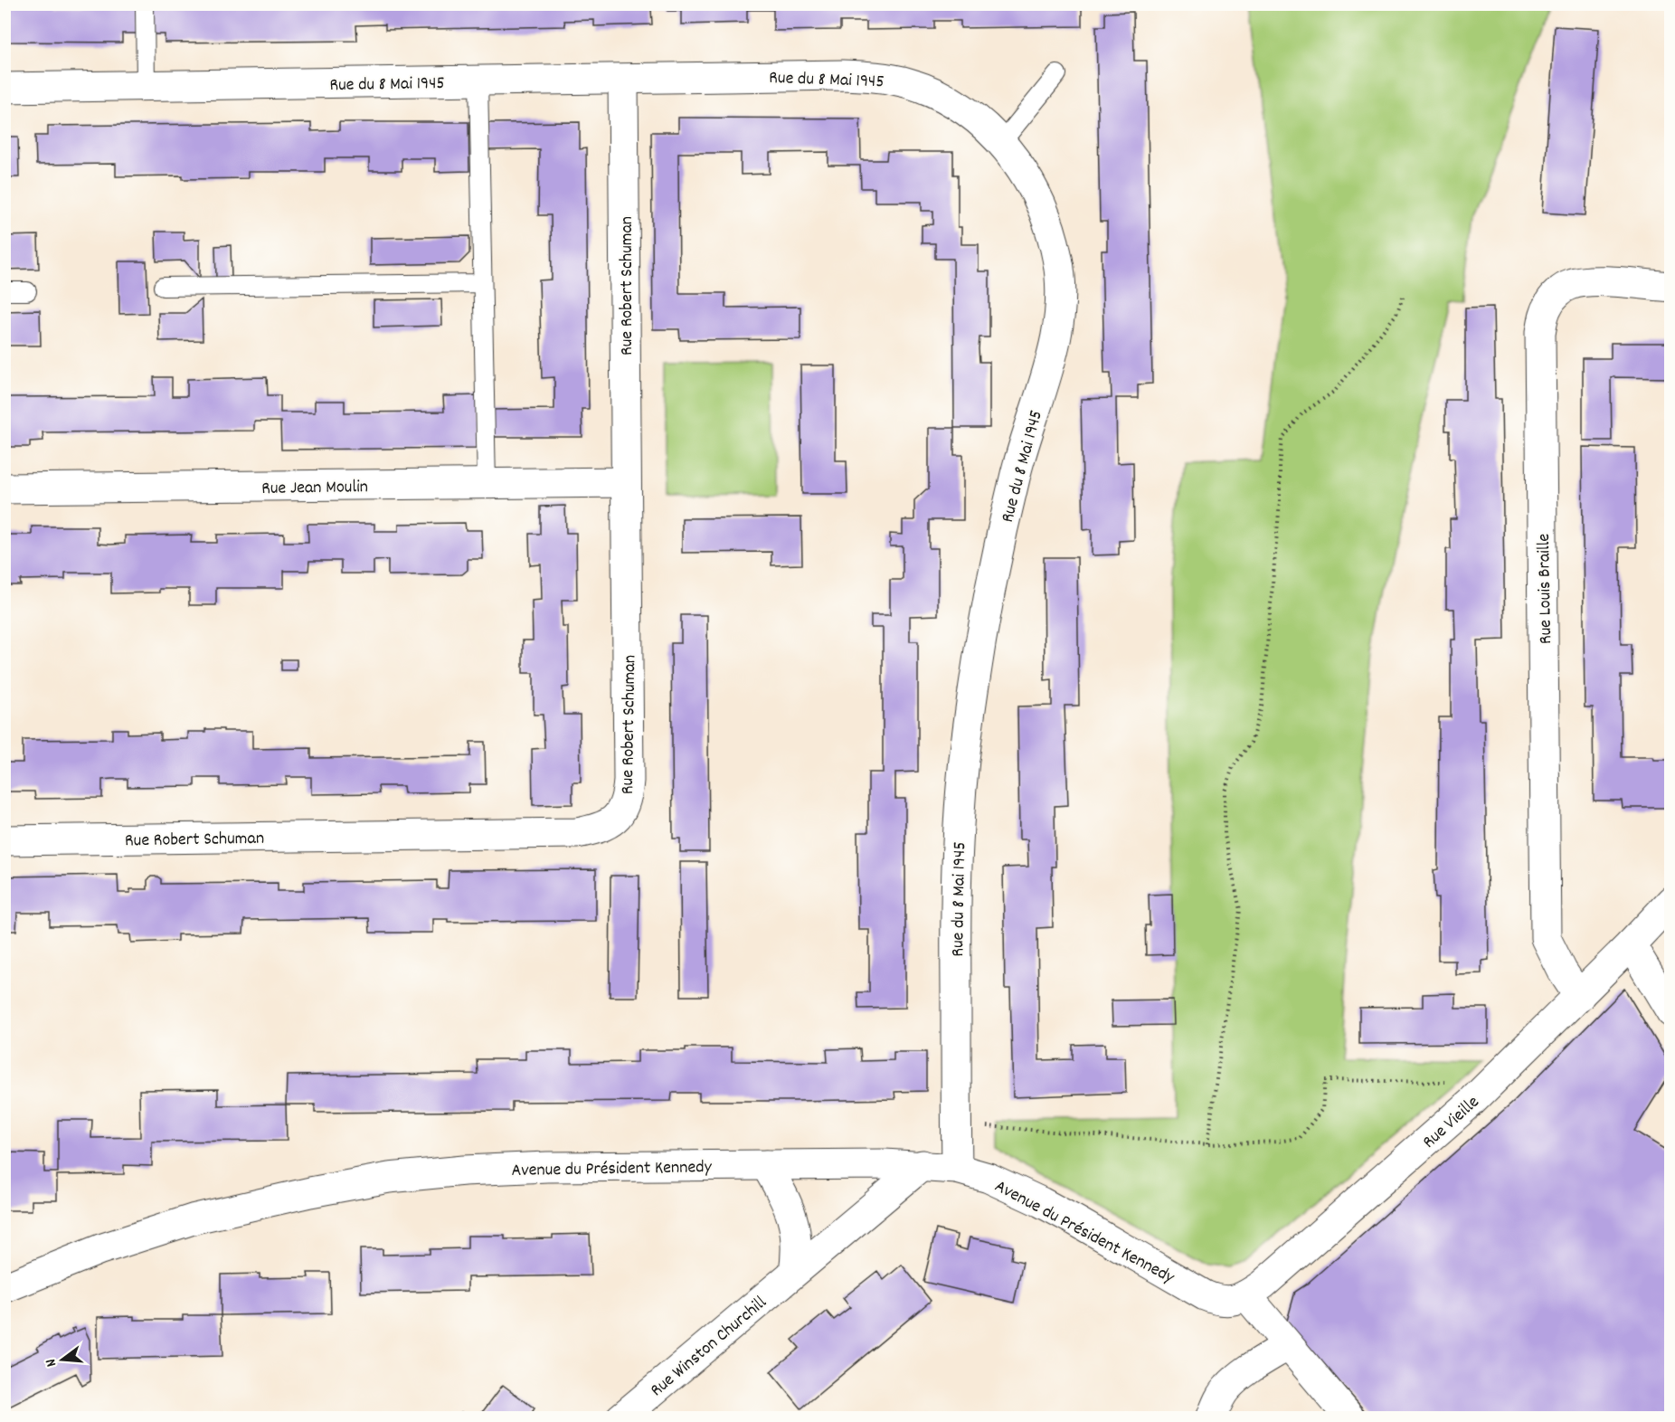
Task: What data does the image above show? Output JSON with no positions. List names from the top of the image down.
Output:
{
  "streets": {
    "street": [
      "Rue du 8 Mai 1945",
      "Rue Robert Schuman",
      "Rue Jean Moulin",
      "Rue Louis Braille",
      "Rue Vieille",
      "Avenue du Président Kennedy",
      "Rue Winston Churchill"
    ]
  },
  "crossings": [
    ["Rue du 8 Mai 1945", "Rue Robert Schuman"],
    ["Rue du 8 Mai 1945", "Avenue du Président Kennedy"],
    ["Rue Robert Schuman", "Rue Jean Moulin"],
    ["Rue Louis Braille", "Rue Vieille"],
    ["Rue Vieille", "Avenue du Président Kennedy"],
    ["Avenue du Président Kennedy", "Rue Winston Churchill"]
  ],
  "north": "left"
}
